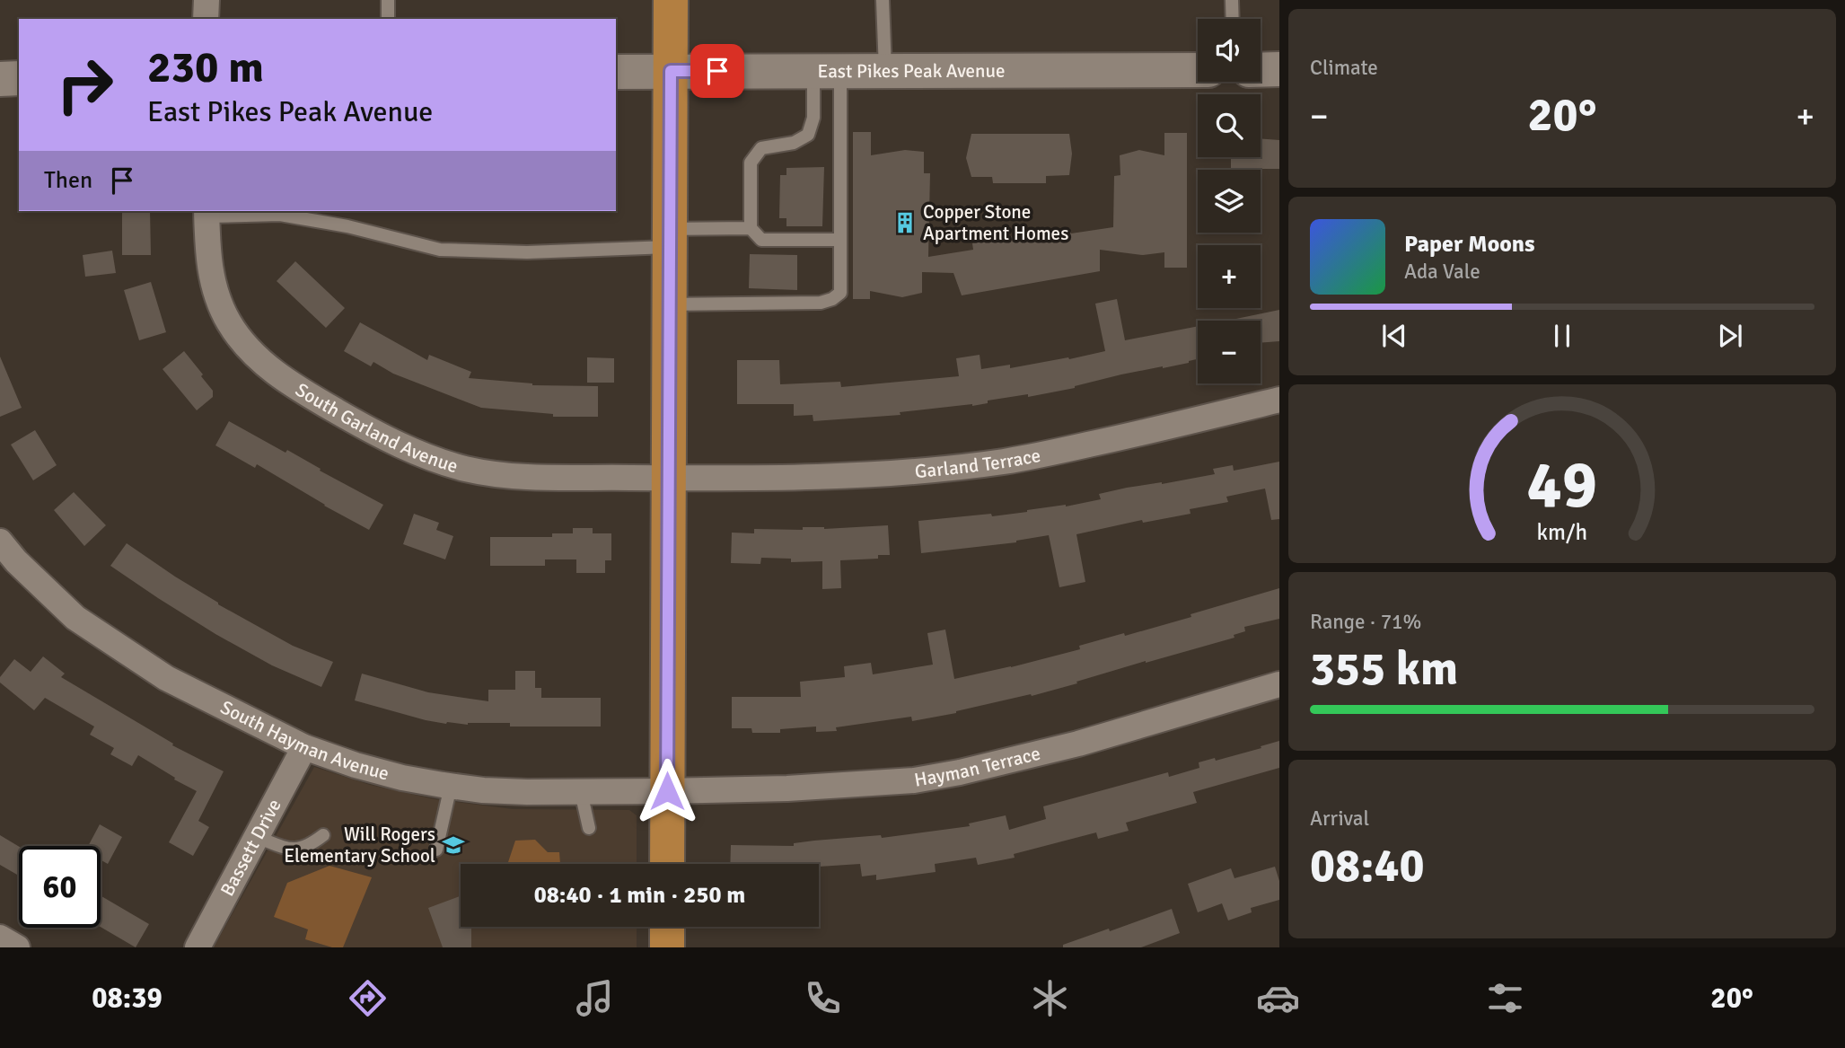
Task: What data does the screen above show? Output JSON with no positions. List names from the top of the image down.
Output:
{
  "streets": {
    "main road": ["East Pikes Peak Avenue"],
    "street": [
      "South Garland Avenue",
      "Garland Terrace",
      "South Hayman Avenue",
      "Hayman Terrace",
      "Bassett Drive"
    ]
  },
  "crossings": [
    ["South Garland Avenue", "Garland Terrace"],
    ["South Hayman Avenue", "Hayman Terrace"],
    ["South Hayman Avenue", "Bassett Drive"]
  ],
  "places": {
    "building": ["Copper Stone Apartment Homes"],
    "school or university": ["Will Rogers Elementary School"]
  },
  "page": {
    "tile": [
      "Climate",
      ["Range · 71%", "355 km"],
      ["Arrival", "08:40"]
    ],
    "map_buttons": ["+", "−"],
    "turn": ["230 m", "East Pikes Peak Avenue"],
    "heat": ["−", "20°", "+"],
    "then": "Then",
    "song": ["Paper Moons", "Ada Vale"],
    "limit": "60",
    "trip": "08:40 · 1 min · 250 m",
    "tabs": ["08:39", "20°"],
    "gauge": ["49", "km/h"]
  }
}
